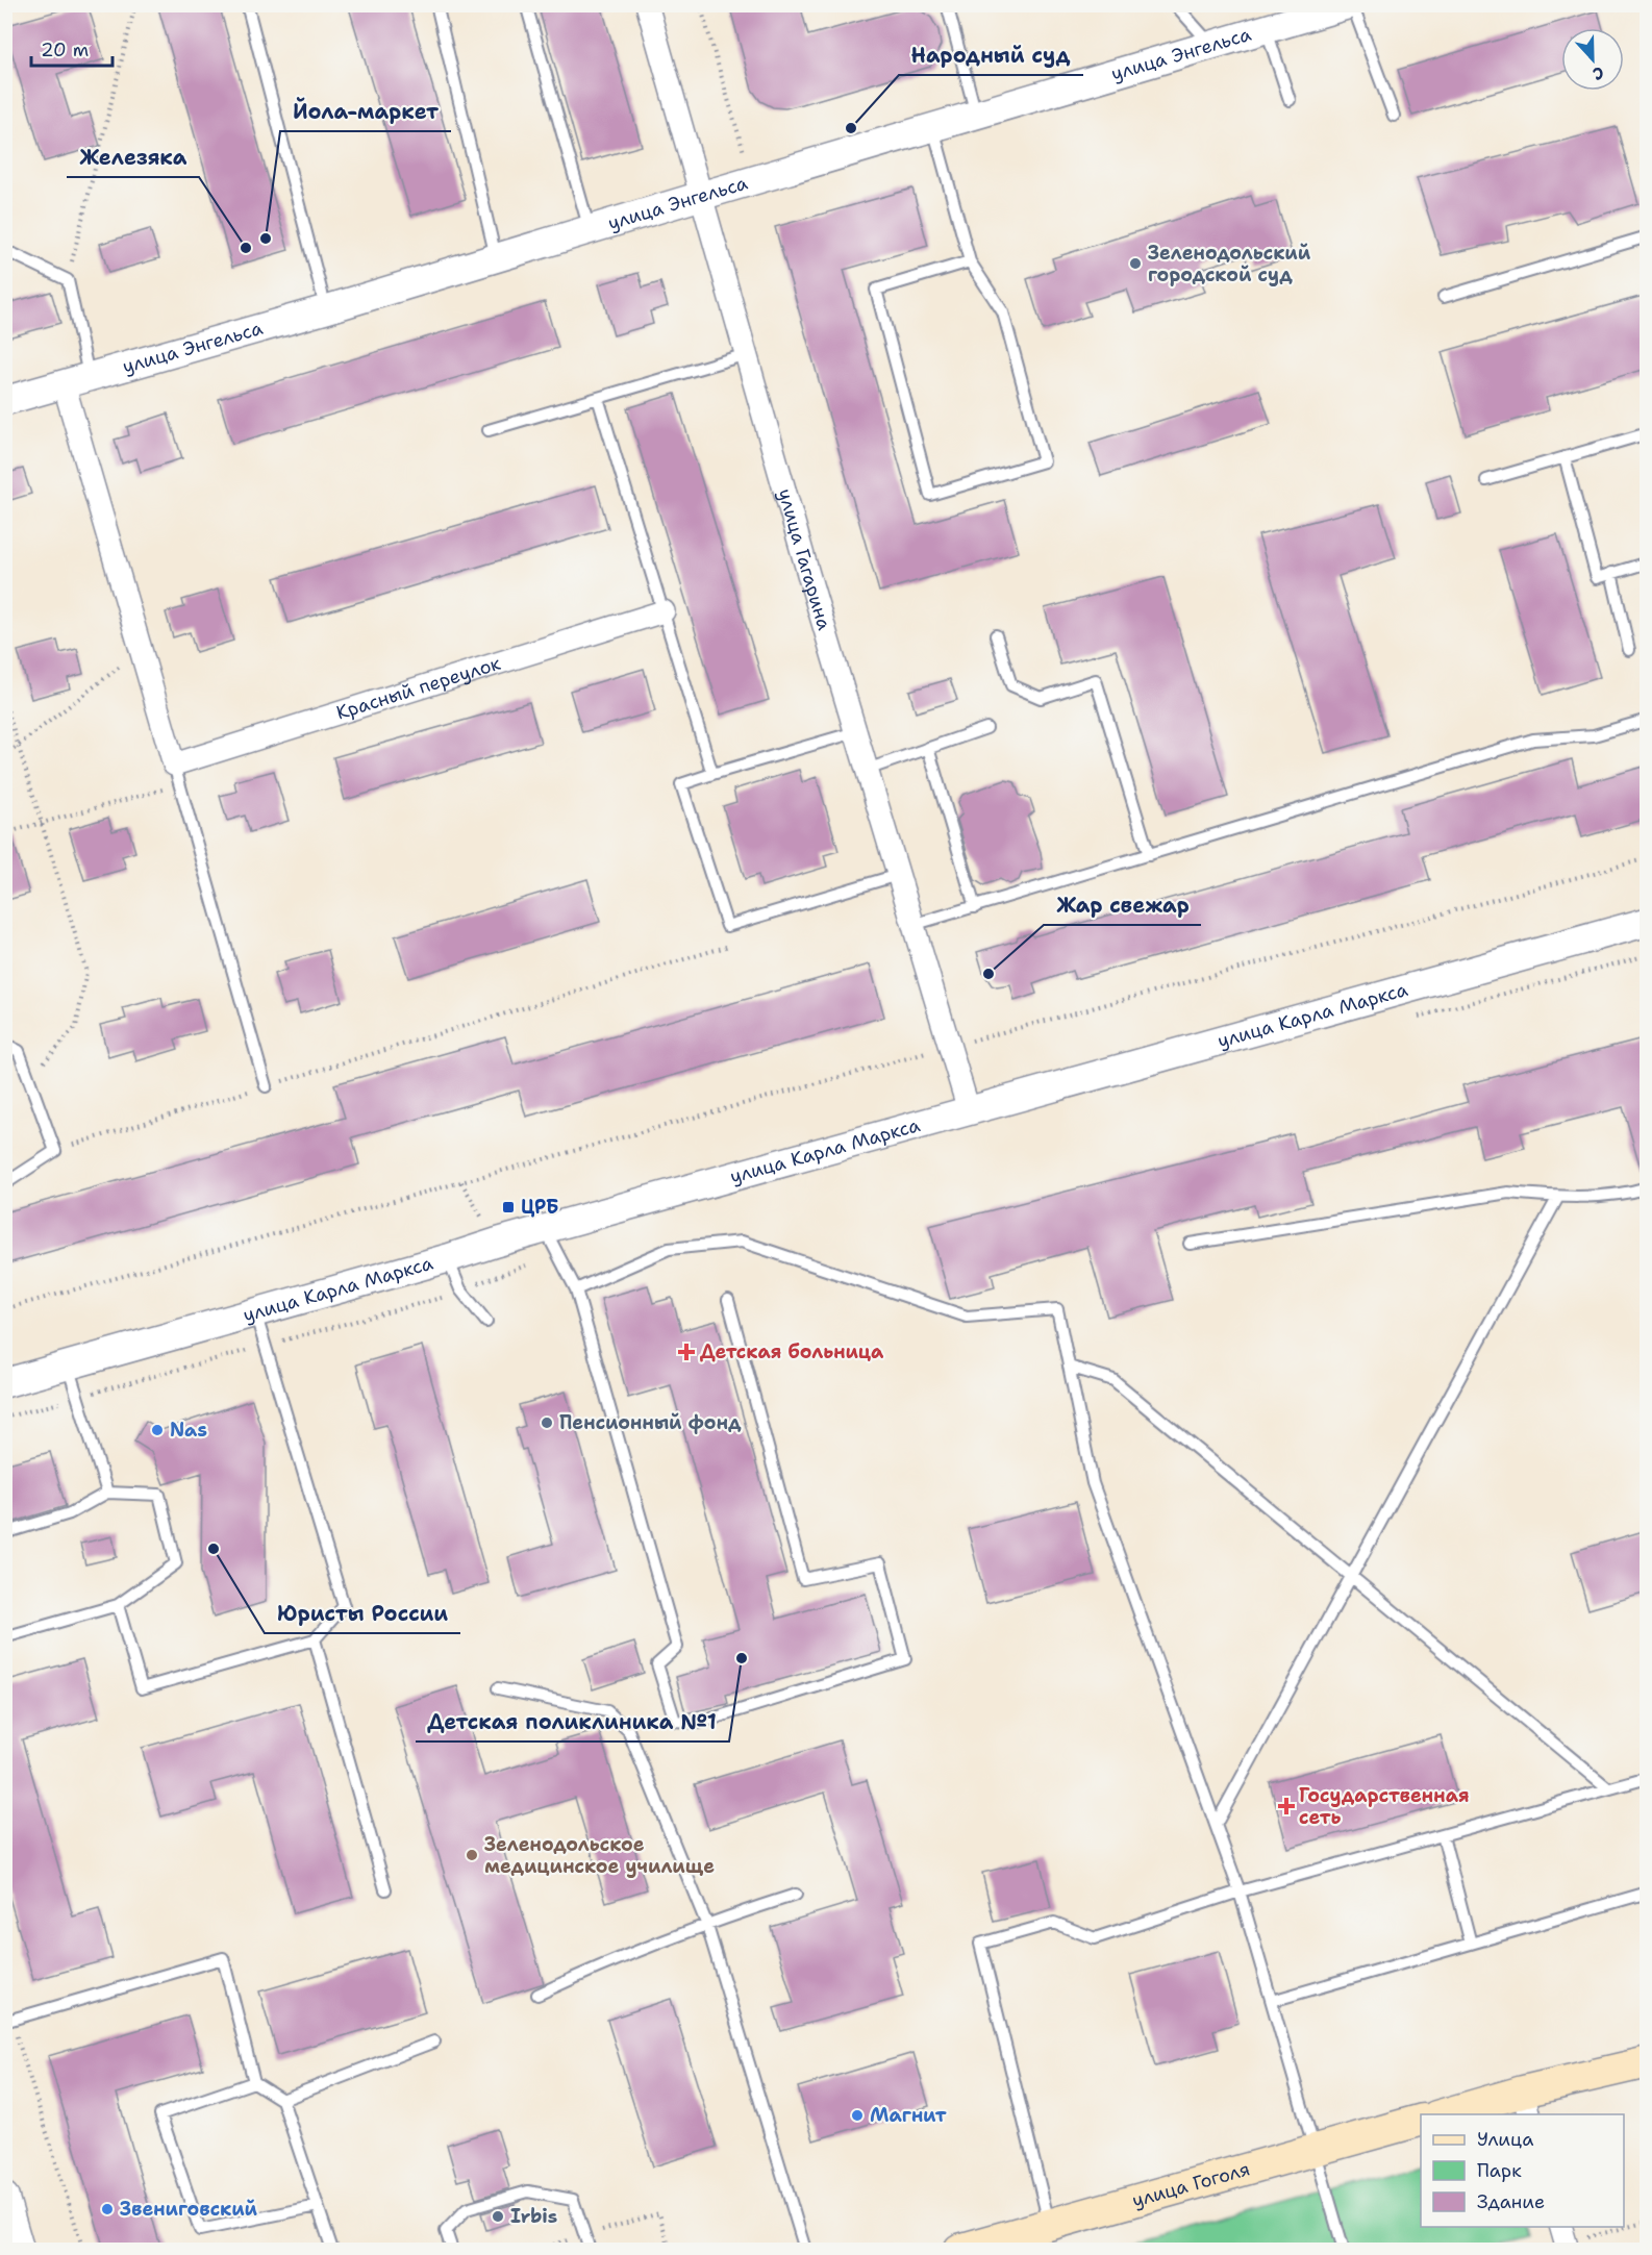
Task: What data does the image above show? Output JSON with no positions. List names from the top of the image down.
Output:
{
  "streets": {
    "main road": ["улица Гоголя"],
    "street": [
      "улица Энгельса",
      "улица Гагарина",
      "Красный переулок",
      "улица Карла Маркса"
    ]
  },
  "crossings": [
    ["улица Энгельса", "улица Гагарина"],
    ["улица Гагарина", "улица Карла Маркса"]
  ],
  "places": {
    "other": [
      "Народный суд",
      "Йола-маркет",
      "Железяка",
      "Зеленодольский городской суд",
      "Жар свежар",
      "Пенсионный фонд",
      "Nas",
      "Юристы России",
      "Детская поликлиника №1",
      "Зеленодольское медицинское училище",
      "Магнит",
      "Звениговский",
      "Irbis"
    ],
    "transit": ["ЦРБ"],
    "health": ["Детская больница", "Государственная сеть"]
  },
  "legend": ["Улица", "Парк", "Здание"],
  "scale_bar": "20 m",
  "north": "bottom"
}
